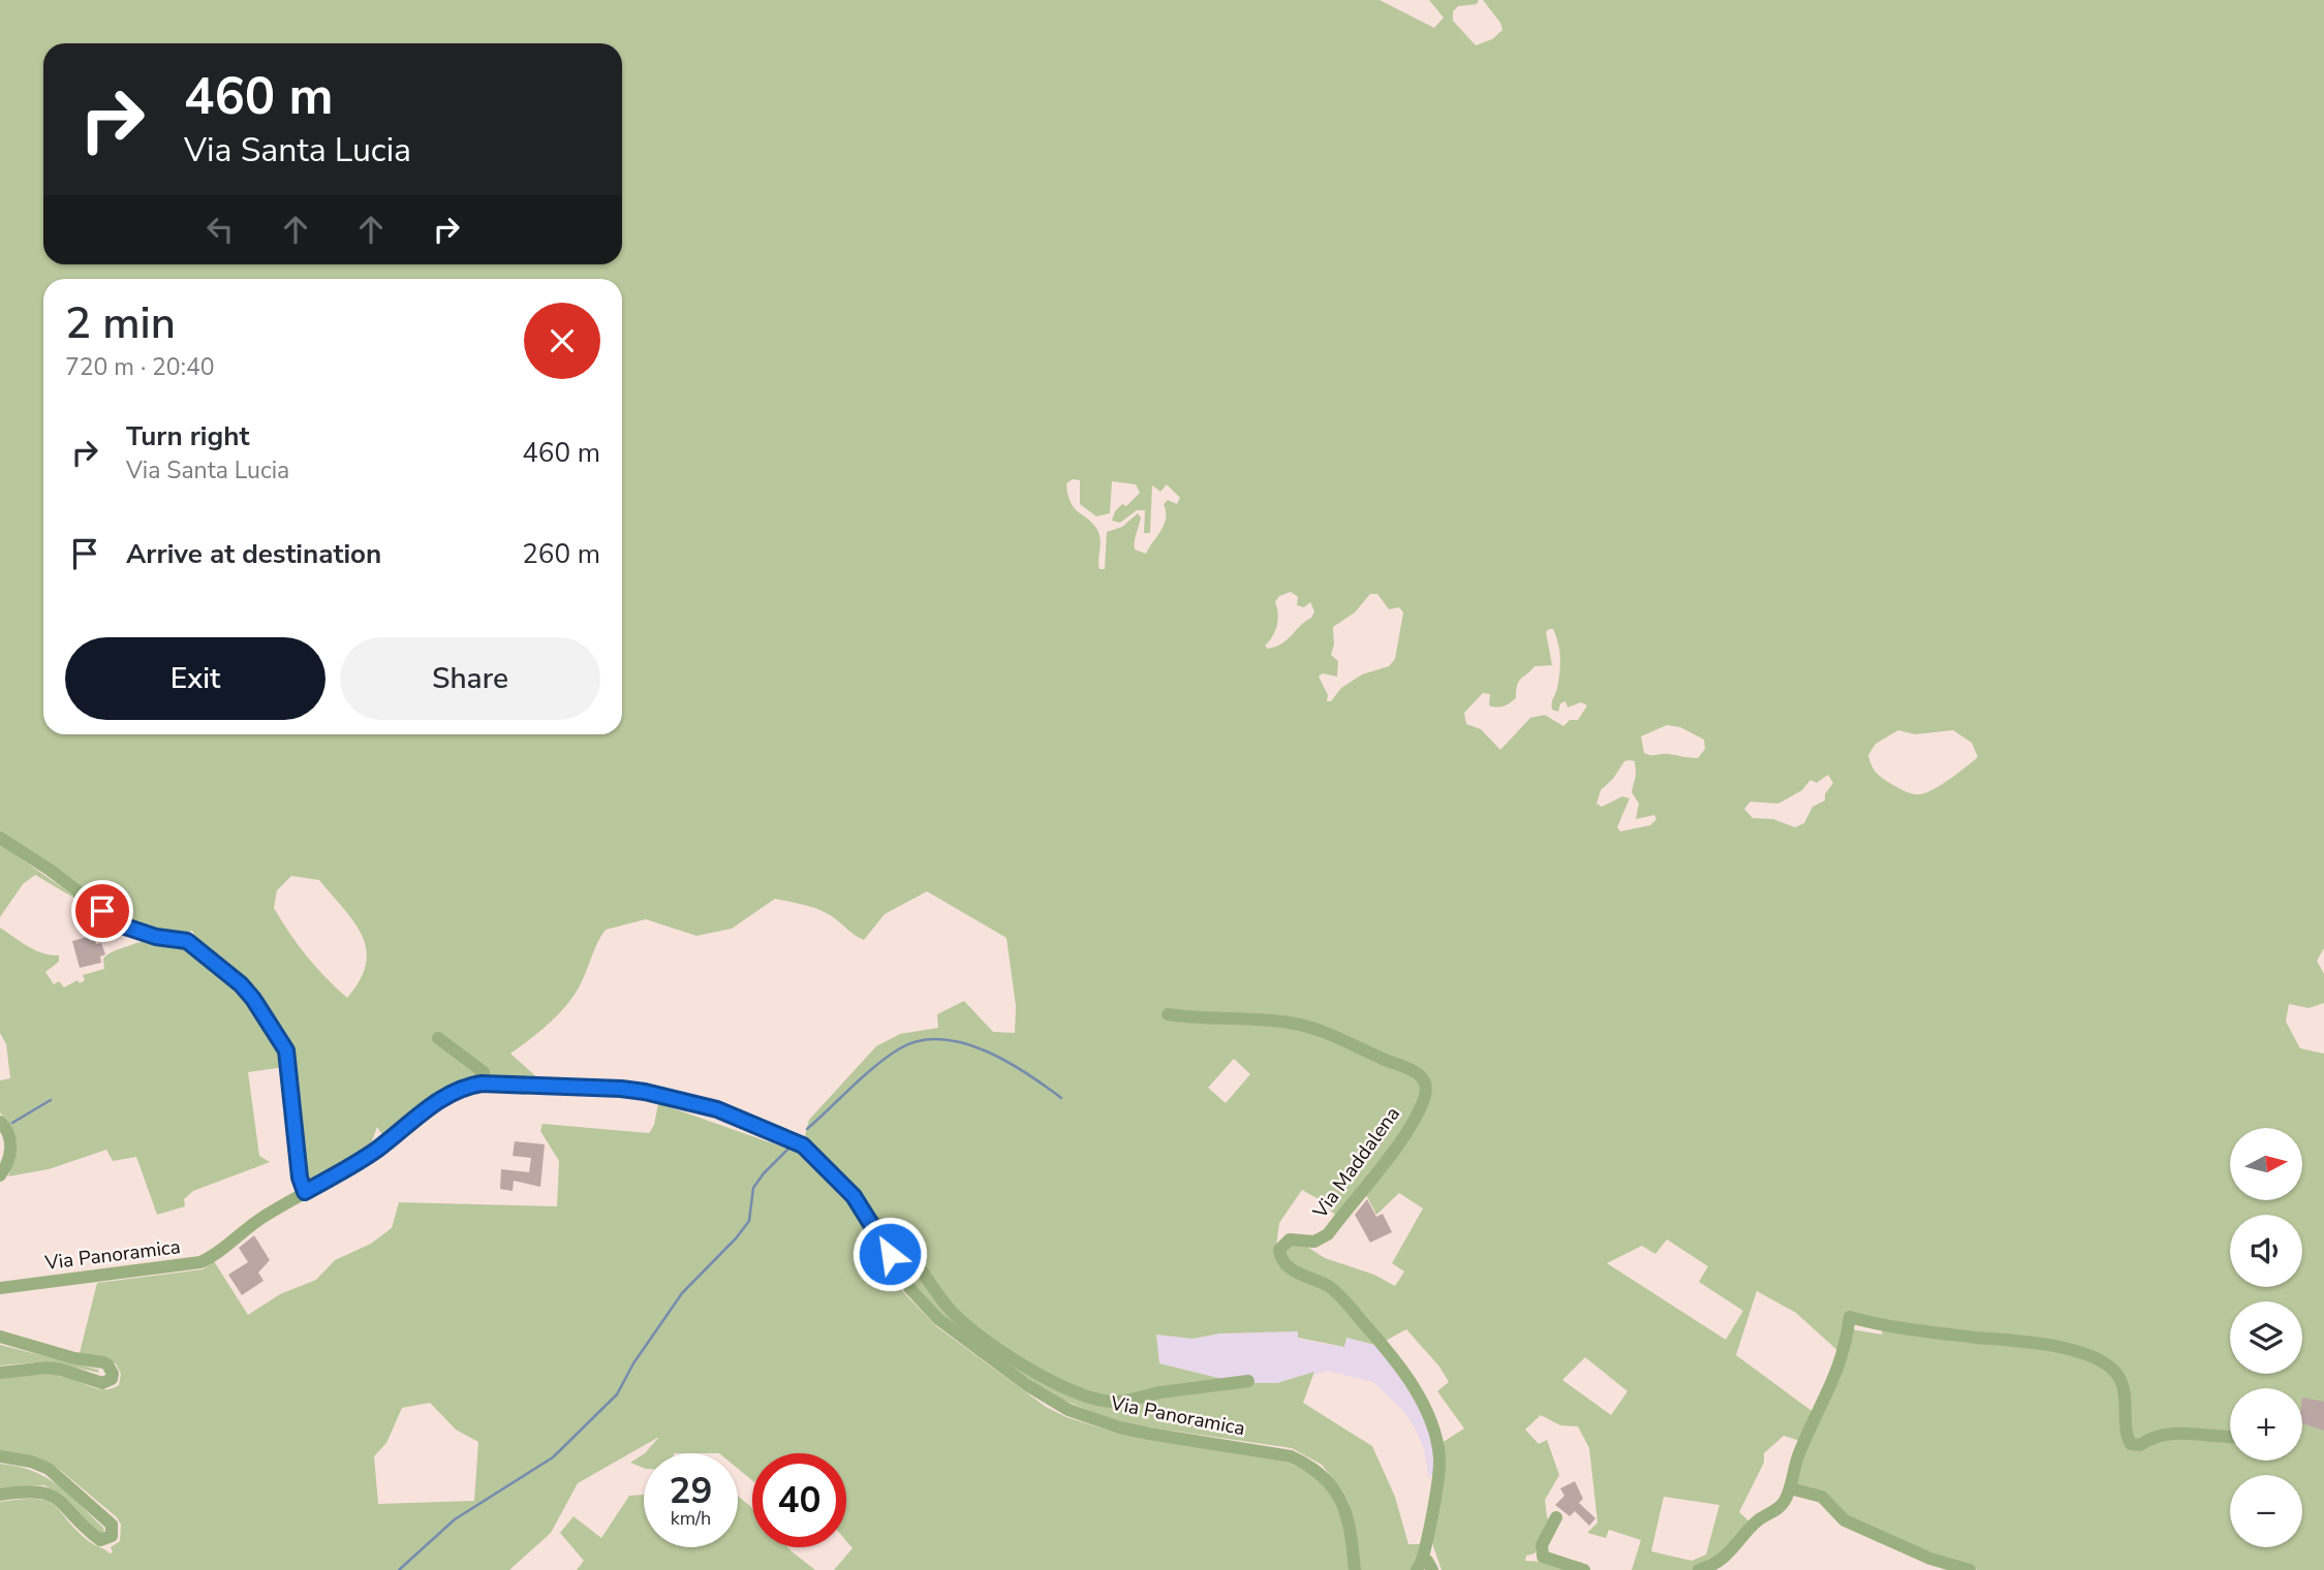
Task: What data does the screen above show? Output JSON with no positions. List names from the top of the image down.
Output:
{
  "streets": {
    "street": ["Via Maddalena", "Via Panoramica"]
  },
  "north": "right",
  "page": {
    "turn": ["460 m", "Via Santa Lucia"],
    "heading": ["2 min", "720 m · 20:40"],
    "list": [
      {
        "name": "Turn right",
        "note": "Via Santa Lucia",
        "value": "460 m"
      },
      {
        "name": "Arrive at destination",
        "value": "260 m"
      }
    ],
    "buttons": ["Exit", "Share"],
    "map_buttons": ["+", "−"],
    "speed": "29 km/h",
    "limit": "40"
  }
}
